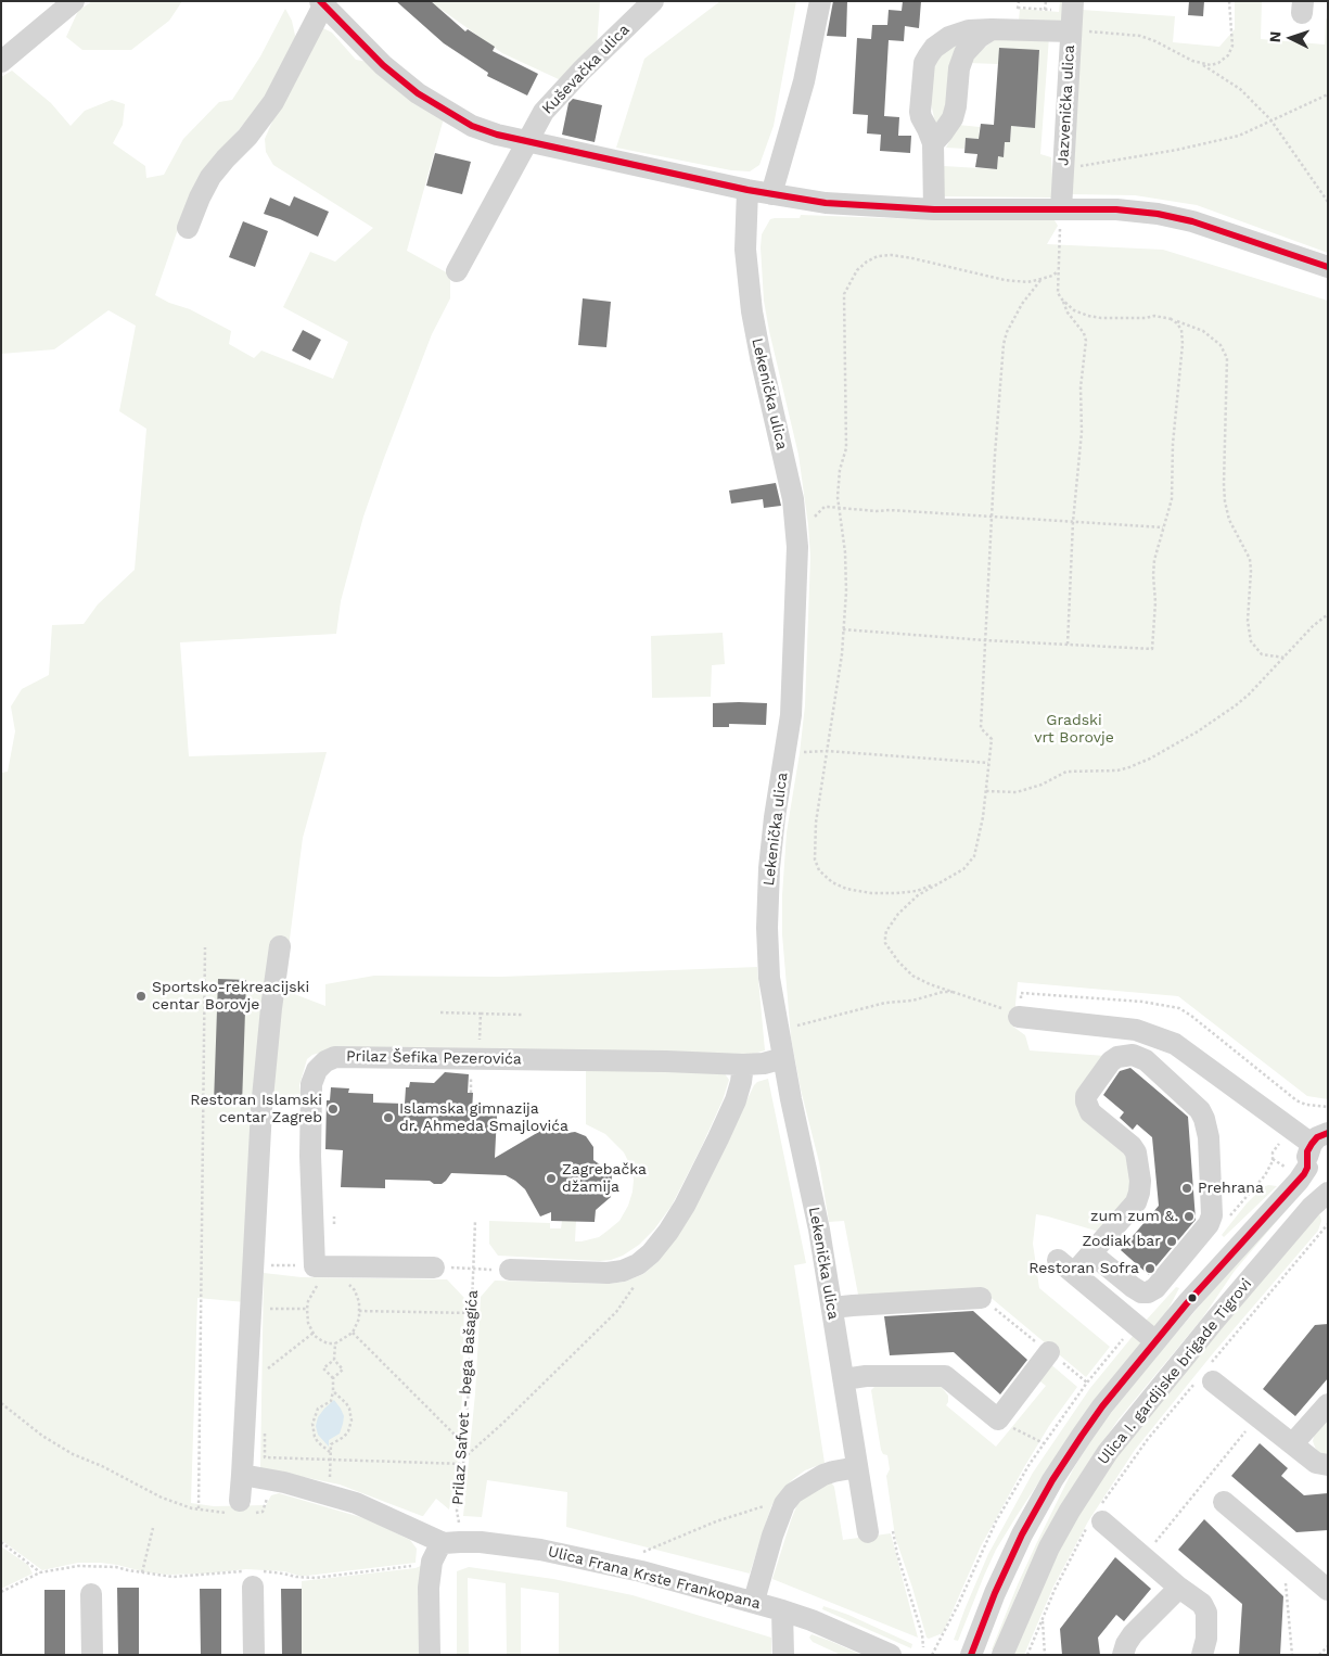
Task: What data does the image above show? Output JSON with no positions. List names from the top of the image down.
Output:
{
  "streets": {
    "street": [
      "Kuševačka ulica",
      "Jazvenička ulica",
      "Lekenička ulica",
      "Prilaz Šefika Pezerovića",
      "Ulica I. gardijske brigade Tigrovi",
      "Ulica Frana Krste Frankopana"
    ],
    "path": ["Prilaz Safvet - bega Bašagića"]
  },
  "crossings": [
    ["Prilaz Safvet - bega Bašagića", "Ulica Frana Krste Frankopana"]
  ],
  "parks": ["Gradski vrt Borovje"],
  "places": [
    "Sportsko-rekreacijski centar Borovje",
    "Restoran Islamski centar Zagreb",
    "Islamska gimnazija dr. Ahmeda Smajlovića",
    "Zagrebačka džamija",
    "Prehrana",
    "zum zum &.",
    "Zodiak bar",
    "Restoran Sofra"
  ],
  "north": "left"
}
